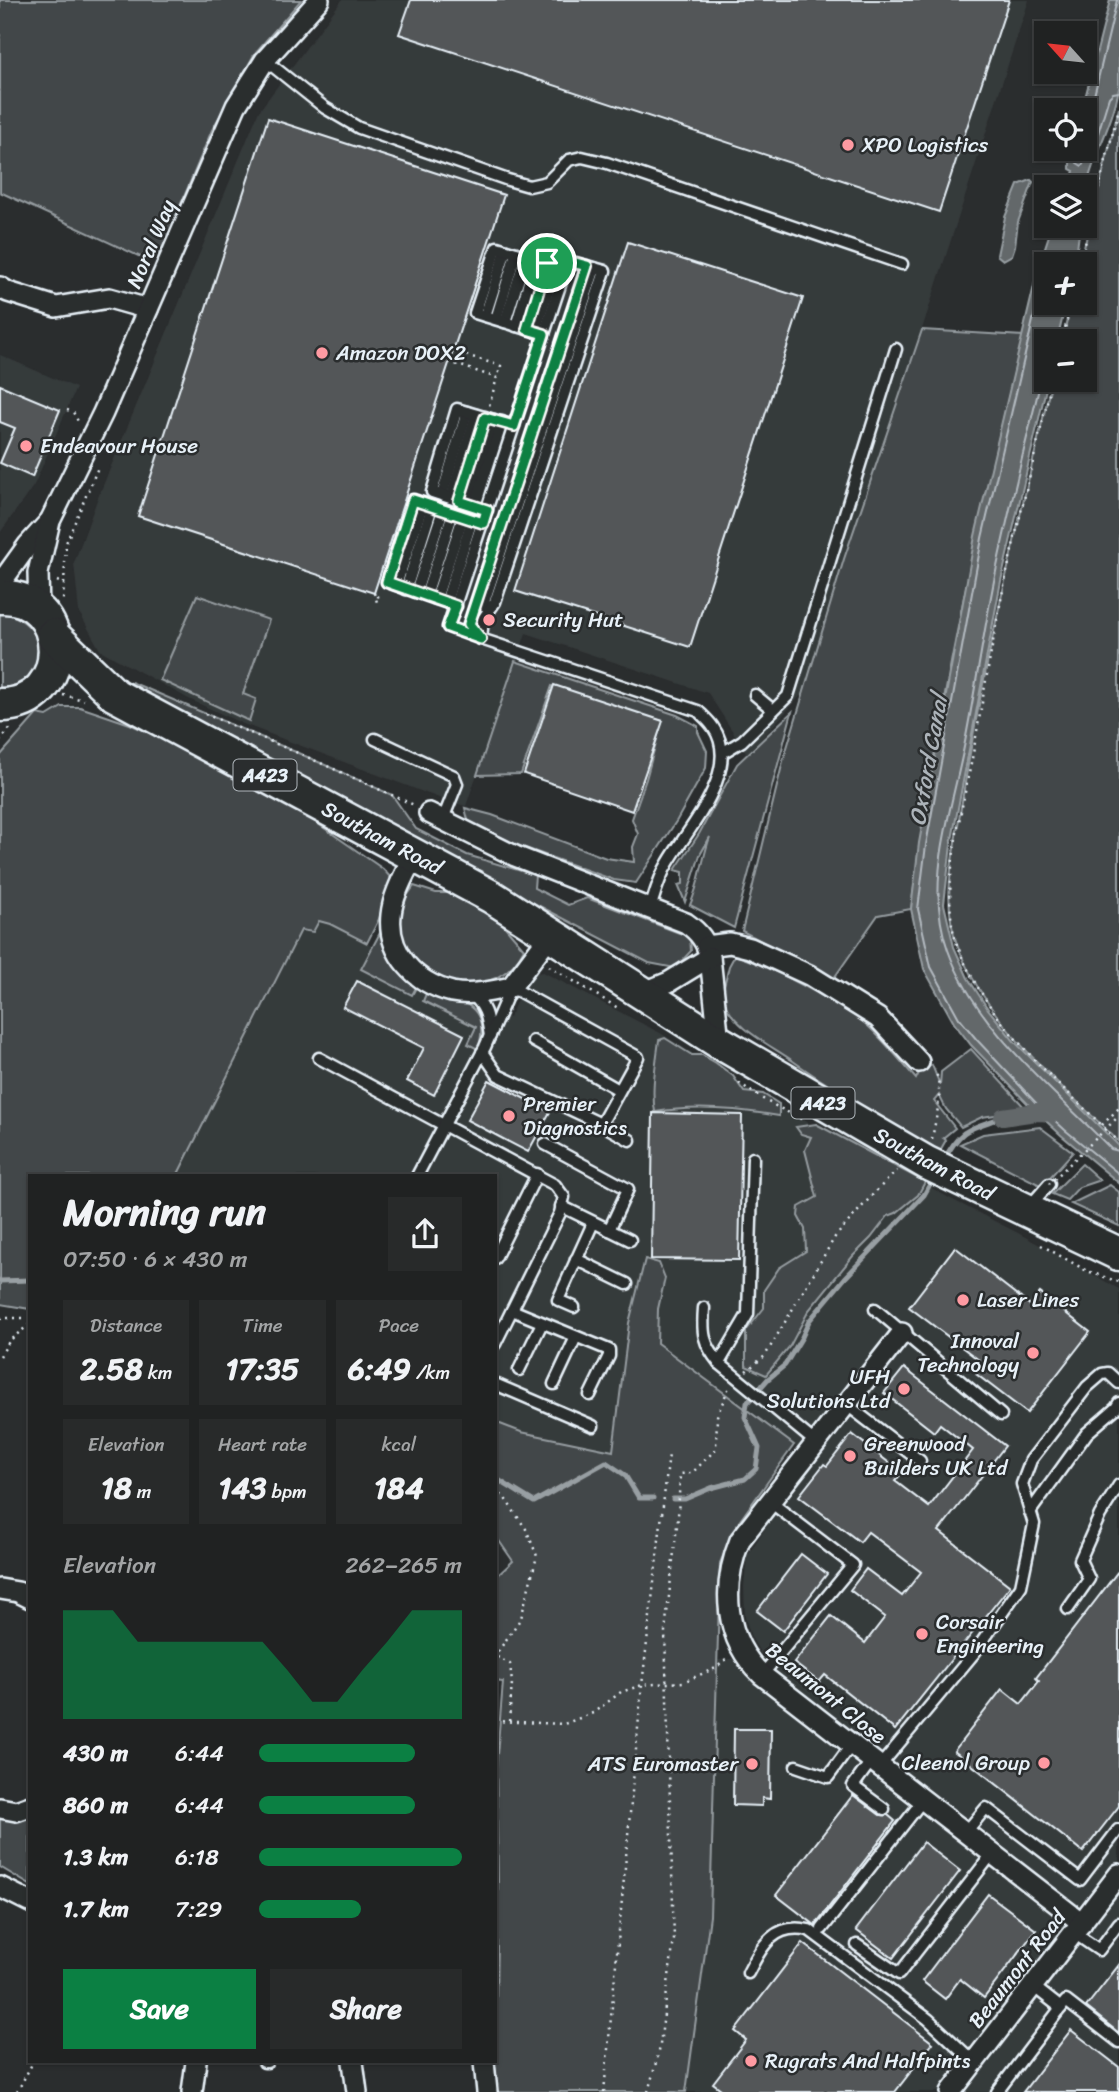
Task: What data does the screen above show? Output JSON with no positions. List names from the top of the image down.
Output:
{
  "streets": {
    "highway": ["A423", "Southam Road"],
    "street": ["Noral Way", "Beaumont Close", "Beaumont Road"]
  },
  "crossings": [
    ["Noral Way", "Southam Road"],
    ["Beaumont Close", "Beaumont Road"]
  ],
  "water": ["Oxford Canal"],
  "places": [
    "XPO Logistics",
    "Amazon DOX2",
    "Endeavour House",
    "Security Hut",
    "Premier Diagnostics",
    "Laser Lines",
    "Innoval Technology",
    "UFH Solutions Ltd",
    "Greenwood Builders UK Ltd",
    "Corsair Engineering",
    "Cleenol Group",
    "ATS Euromaster",
    "Rugrats And Halfpints"
  ],
  "north": "top left",
  "page": {
    "map_buttons": ["+", "−"],
    "heading": ["Morning run", "07:50 · 6 × 430 m"],
    "stats": [
      ["Distance", "2.58 km"],
      ["Time", "17:35"],
      ["Pace", "6:49 /km"],
      ["Elevation", "18 m"],
      ["Heart rate", "143 bpm"],
      ["kcal", "184"]
    ],
    "chart": ["Elevation", "262–265 m"],
    "list": [
      {
        "name": "430 m",
        "note": "6:44"
      },
      {
        "name": "860 m",
        "note": "6:44"
      },
      {
        "name": "1.3 km",
        "note": "6:18"
      },
      {
        "name": "1.7 km",
        "note": "7:29"
      }
    ],
    "buttons": ["Save", "Share"]
  }
}
